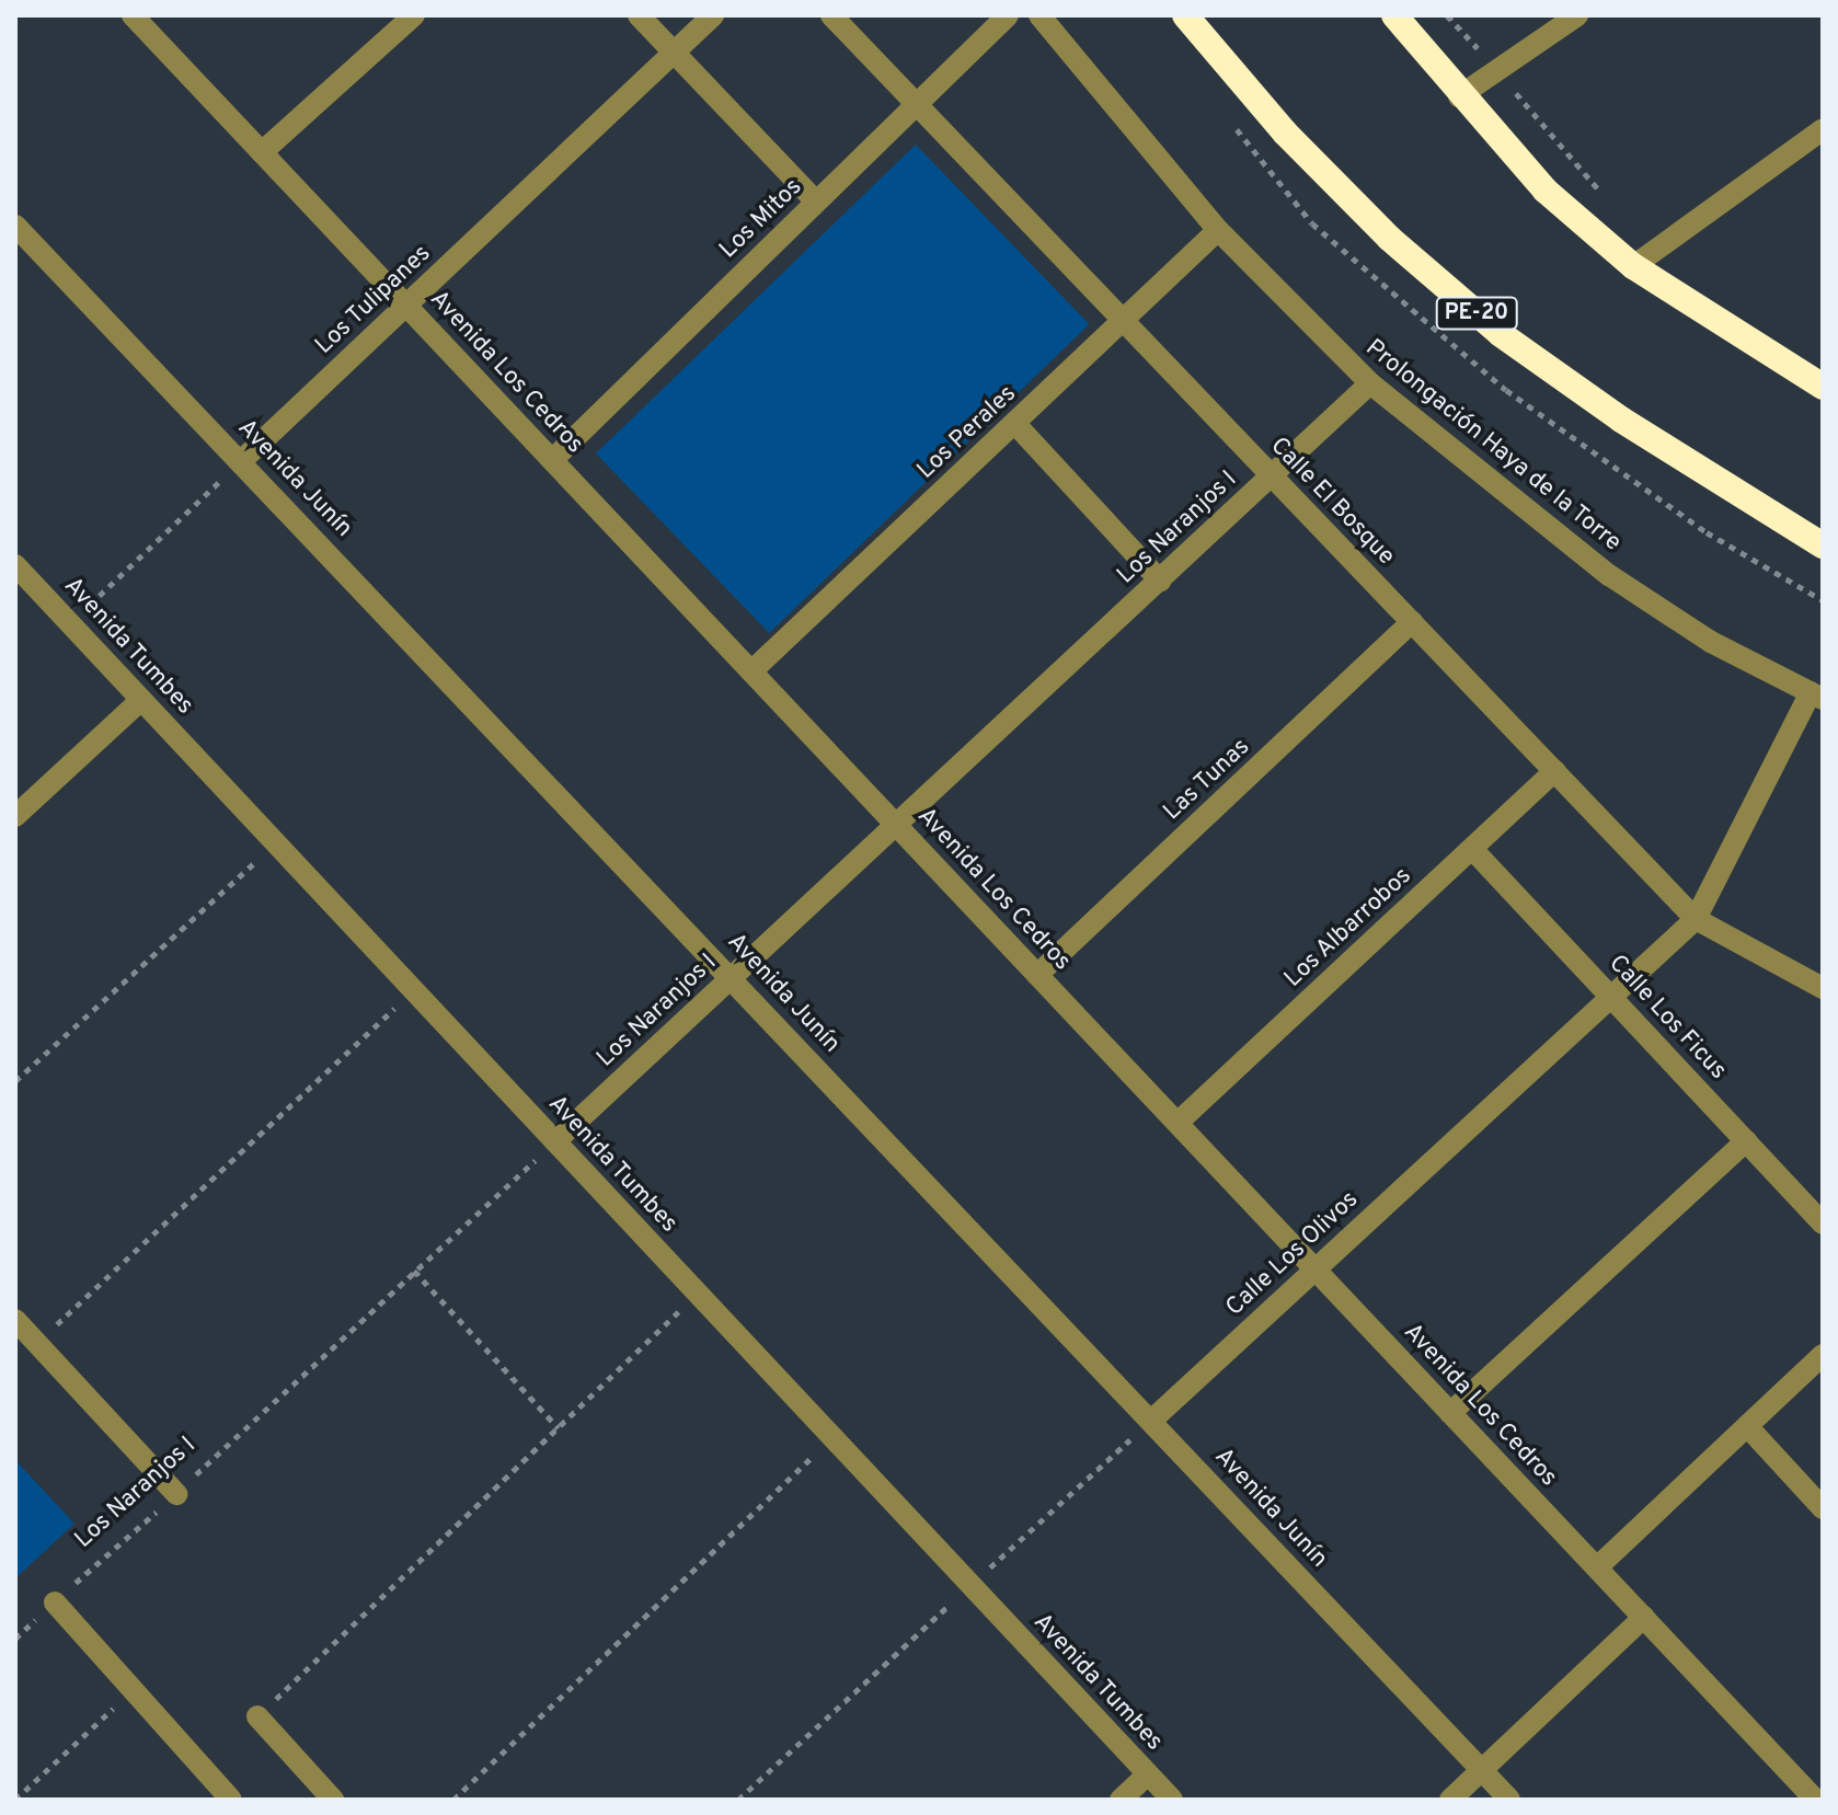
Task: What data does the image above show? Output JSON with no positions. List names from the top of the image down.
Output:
{
  "streets": {
    "highway": ["PE-20"],
    "street": [
      "Los Mitos",
      "Los Tulipanes",
      "Avenida Los Cedros",
      "Los Perales",
      "Prolongación Haya de la Torre",
      "Avenida Junín",
      "Calle El Bosque",
      "Los Naranjos I",
      "Avenida Tumbes",
      "Las Tunas",
      "Los Albarrobos",
      "Calle Los Ficus",
      "Calle Los Olivos"
    ]
  },
  "crossings": [
    ["Los Mitos", "Avenida Los Cedros"],
    ["Los Mitos", "Calle El Bosque"],
    ["Los Tulipanes", "Avenida Los Cedros"],
    ["Los Tulipanes", "Avenida Junín"],
    ["Avenida Los Cedros", "Los Perales"],
    ["Avenida Los Cedros", "Los Naranjos I"],
    ["Avenida Los Cedros", "Las Tunas"],
    ["Avenida Los Cedros", "Los Albarrobos"],
    ["Avenida Los Cedros", "Calle Los Olivos"],
    ["Los Perales", "Prolongación Haya de la Torre"],
    ["Los Perales", "Calle El Bosque"],
    ["Prolongación Haya de la Torre", "Los Naranjos I"],
    ["Prolongación Haya de la Torre", "Calle Los Olivos"],
    ["Avenida Junín", "Los Naranjos I"],
    ["Avenida Junín", "Calle Los Olivos"],
    ["Calle El Bosque", "Los Naranjos I"],
    ["Calle El Bosque", "Las Tunas"],
    ["Calle El Bosque", "Los Albarrobos"],
    ["Calle El Bosque", "Calle Los Olivos"],
    ["Los Naranjos I", "Avenida Tumbes"],
    ["Los Albarrobos", "Calle Los Ficus"],
    ["Calle Los Ficus", "Calle Los Olivos"]
  ]
}
